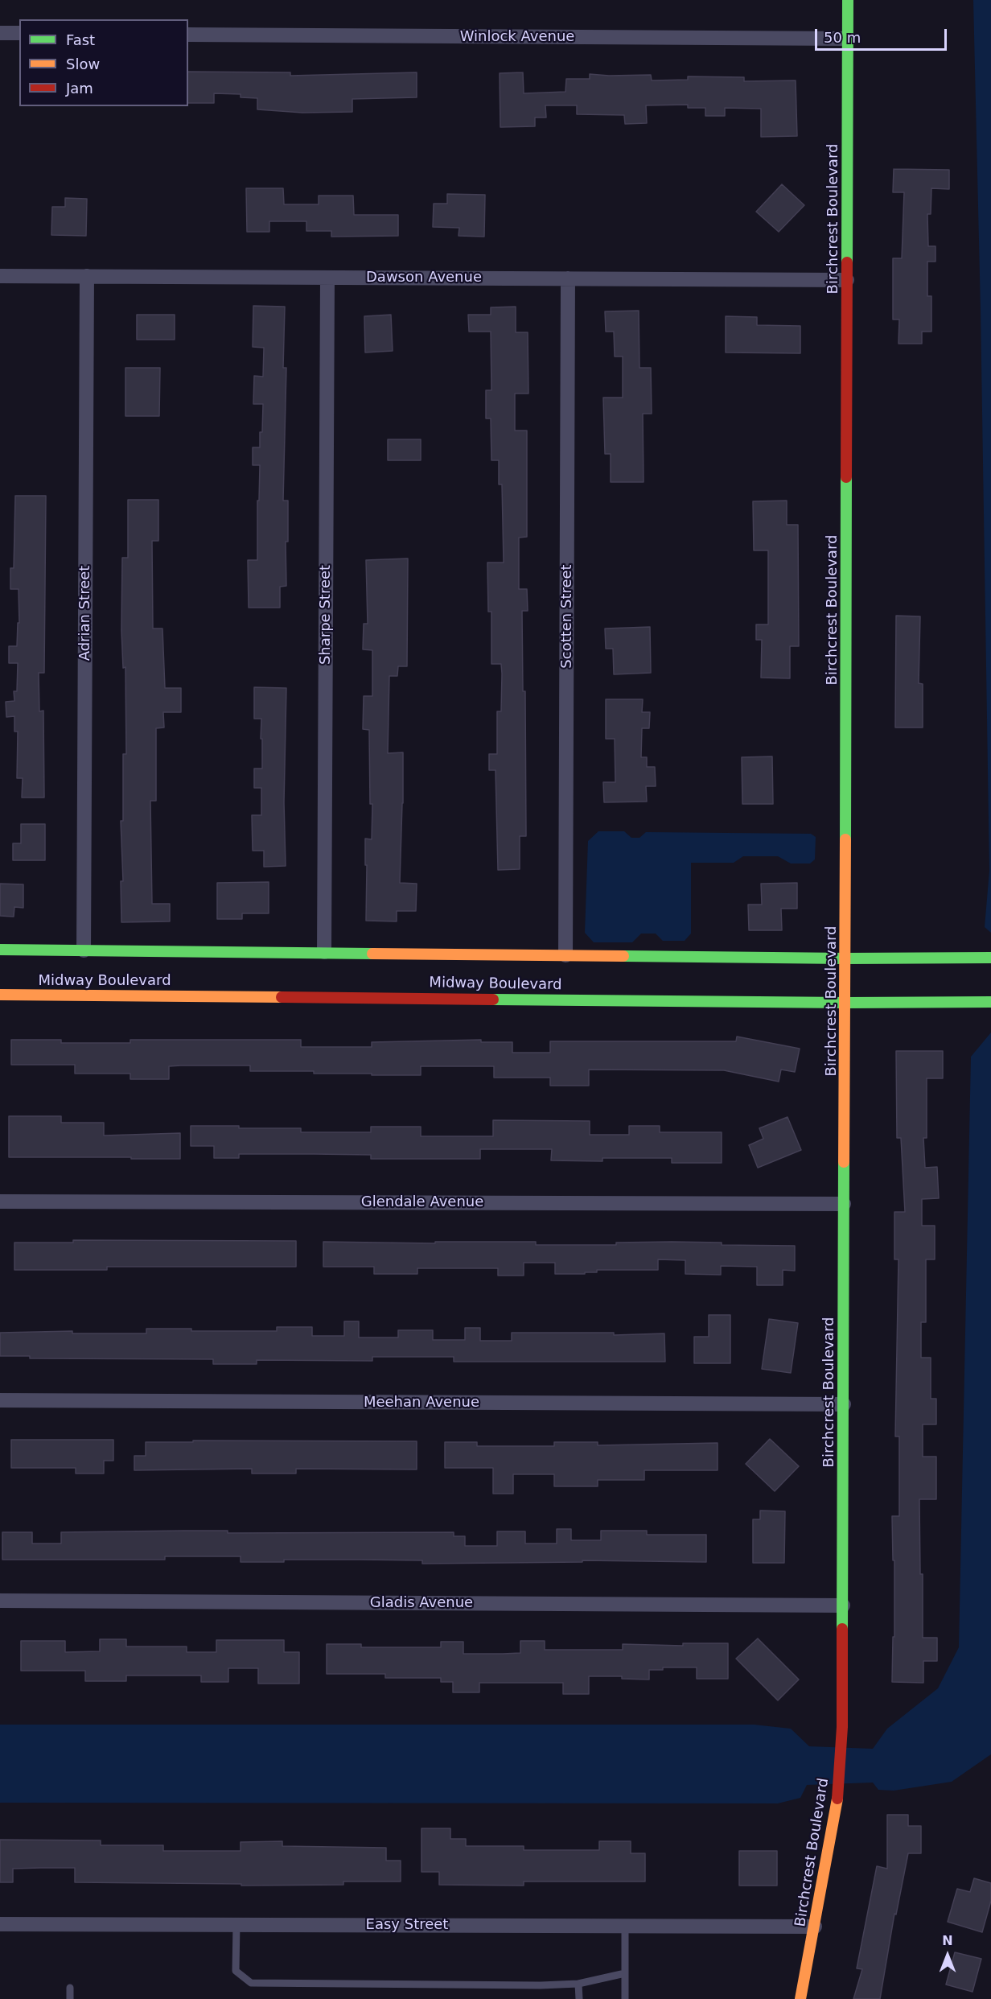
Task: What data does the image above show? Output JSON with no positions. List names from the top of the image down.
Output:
{
  "streets": {
    "street": [
      "Winlock Avenue",
      "Birchcrest Boulevard",
      "Dawson Avenue",
      "Adrian Street",
      "Sharpe Street",
      "Scotten Street",
      "Midway Boulevard",
      "Glendale Avenue",
      "Meehan Avenue",
      "Gladis Avenue",
      "Easy Street"
    ]
  },
  "crossings": [
    ["Winlock Avenue", "Birchcrest Boulevard"],
    ["Birchcrest Boulevard", "Dawson Avenue"],
    ["Birchcrest Boulevard", "Midway Boulevard"],
    ["Birchcrest Boulevard", "Glendale Avenue"],
    ["Birchcrest Boulevard", "Meehan Avenue"],
    ["Birchcrest Boulevard", "Gladis Avenue"],
    ["Birchcrest Boulevard", "Easy Street"],
    ["Dawson Avenue", "Adrian Street"],
    ["Dawson Avenue", "Sharpe Street"],
    ["Dawson Avenue", "Scotten Street"],
    ["Adrian Street", "Midway Boulevard"],
    ["Sharpe Street", "Midway Boulevard"],
    ["Scotten Street", "Midway Boulevard"]
  ],
  "legend": ["Fast", "Slow", "Jam"],
  "scale_bar": "50 m",
  "north": "top"
}
